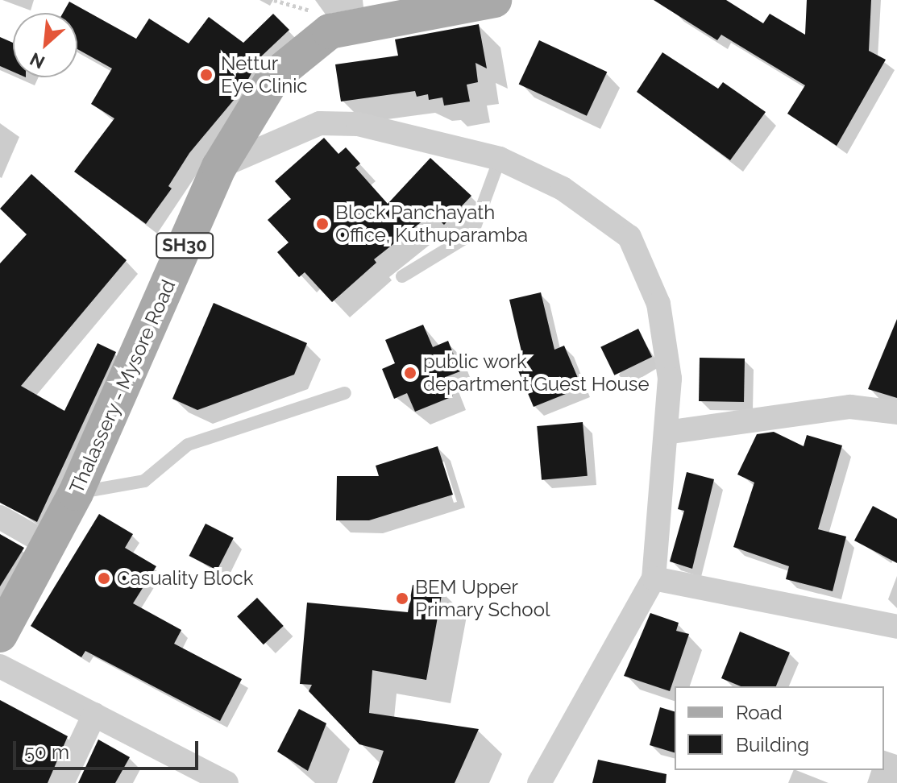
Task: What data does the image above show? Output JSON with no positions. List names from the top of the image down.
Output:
{
  "streets": {
    "main road": ["SH30", "Thalassery - Mysore Road"]
  },
  "places": [
    "Nettur Eye Clinic",
    "Block Panchayath Office, Kuthuparamba",
    "public work department Guest House",
    "Casuality Block",
    "BEM Upper Primary School"
  ],
  "legend": ["Road", "Building"],
  "scale_bar": "50 m",
  "north": "bottom left"
}
